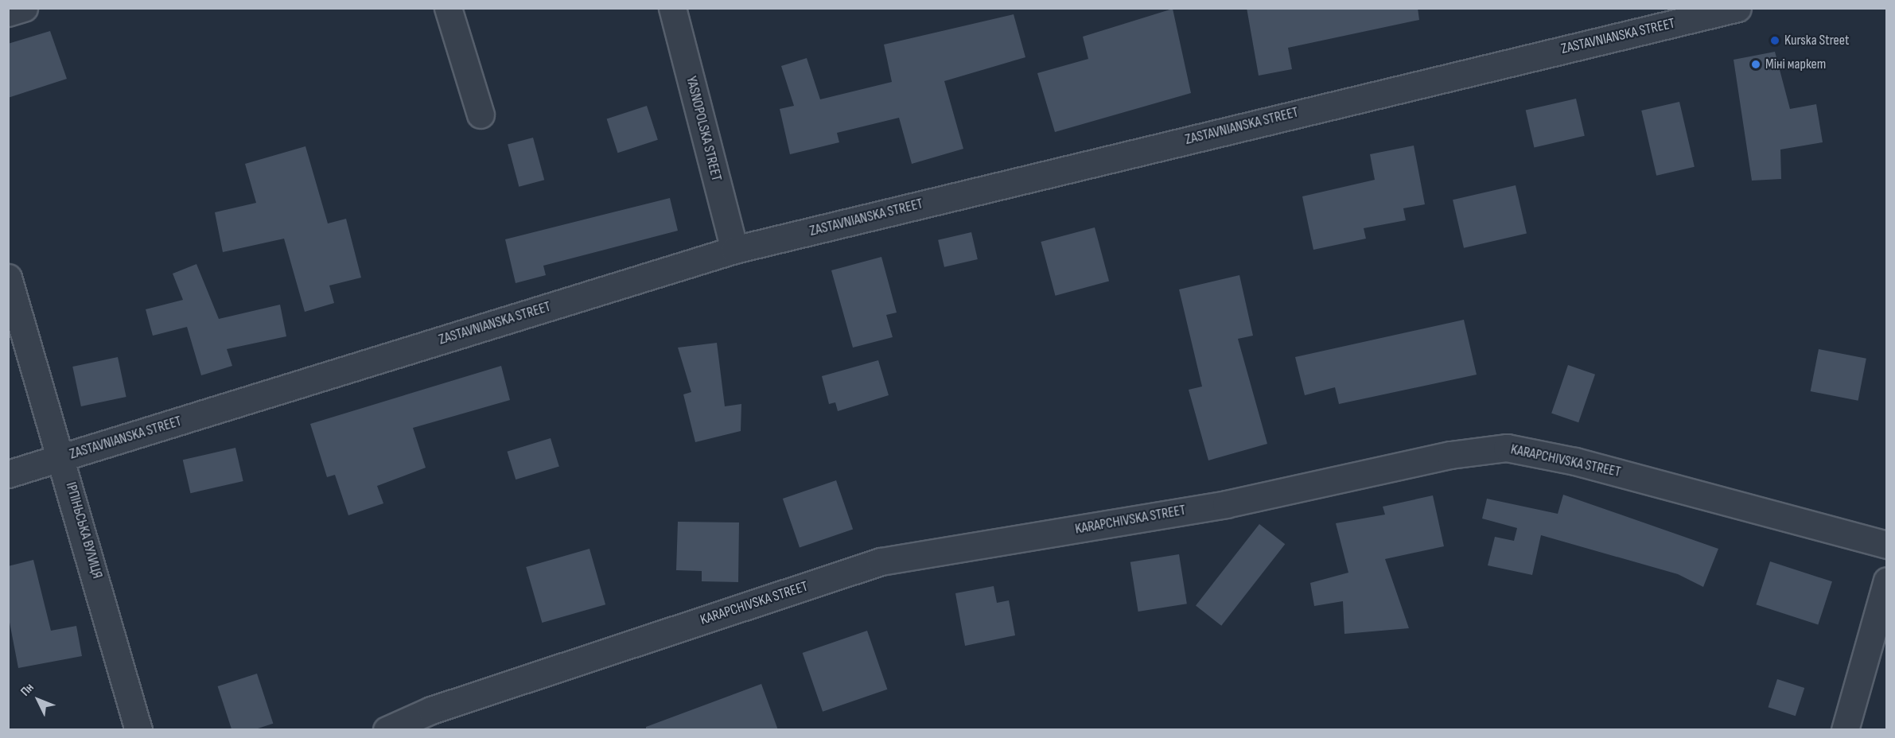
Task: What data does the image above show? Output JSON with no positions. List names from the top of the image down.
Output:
{
  "streets": {
    "street": [
      "ZASTAVNIANSKA STREET",
      "YASNOPOLSKA STREET",
      "KARAPCHIVSKA STREET",
      "ІРПІНЬСЬКА ВУЛИЦЯ"
    ]
  },
  "crossings": [
    ["ZASTAVNIANSKA STREET", "YASNOPOLSKA STREET"],
    ["ZASTAVNIANSKA STREET", "ІРПІНЬСЬКА ВУЛИЦЯ"]
  ],
  "places": ["Kurska Street", "Міні маркет"],
  "north": "top left"
}
